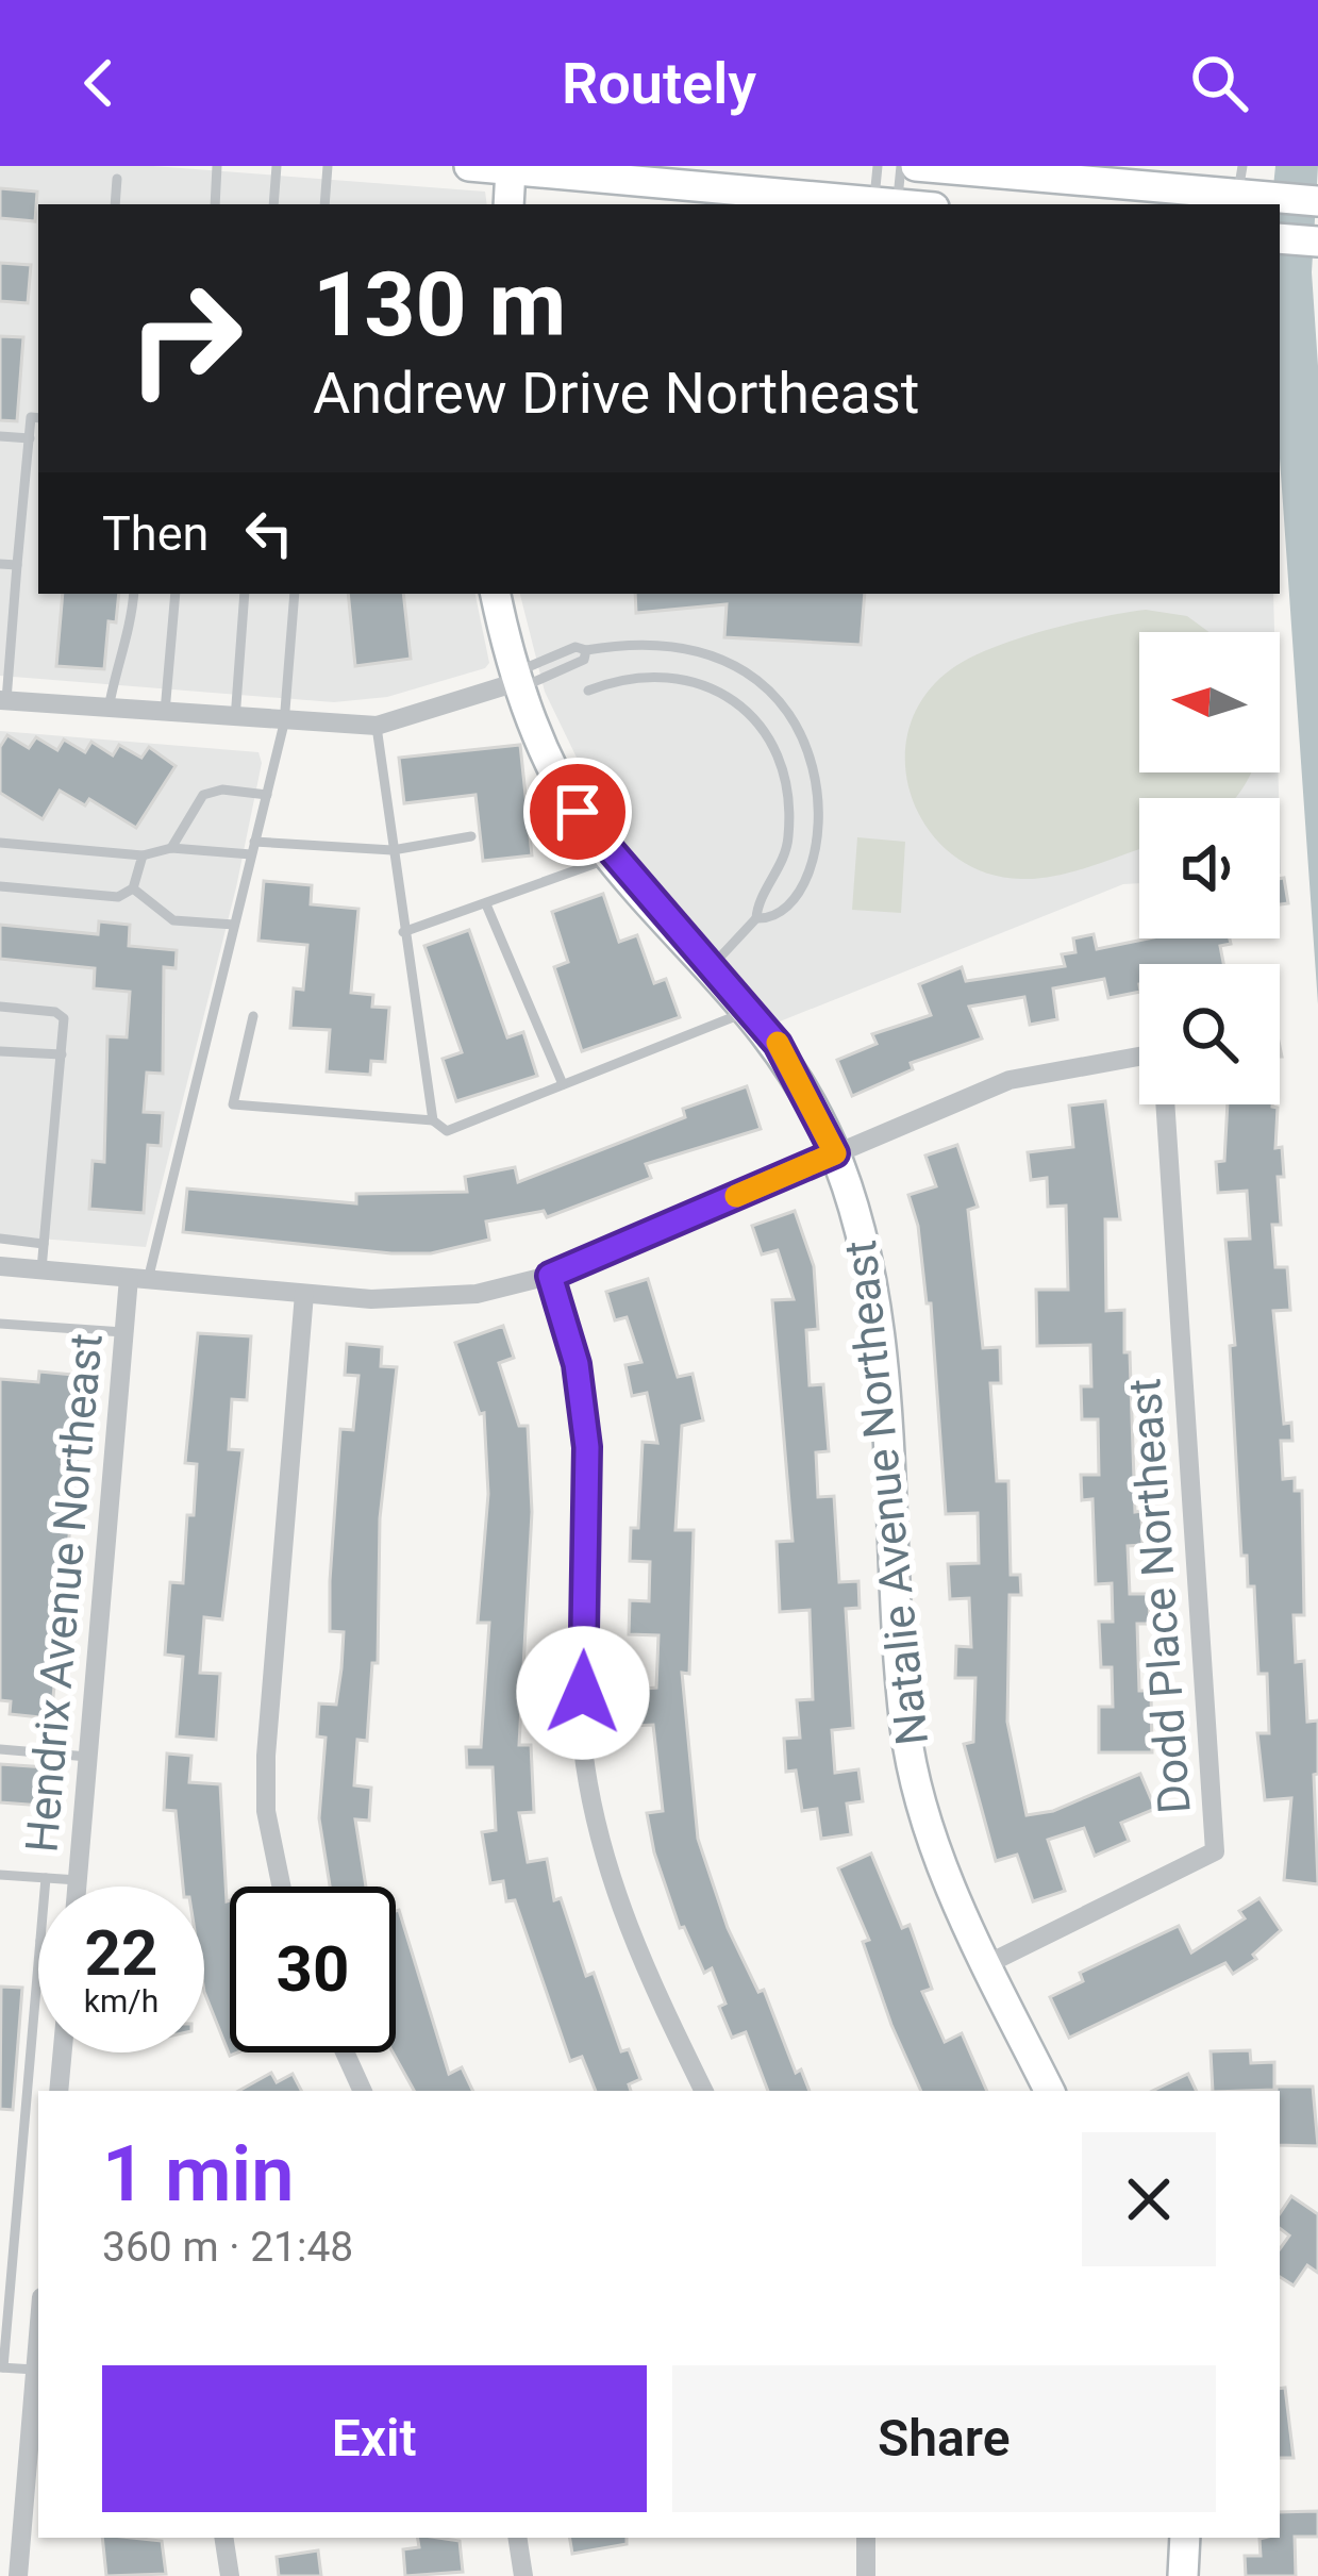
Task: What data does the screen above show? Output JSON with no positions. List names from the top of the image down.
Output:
{
  "streets": {
    "street": ["Natalie Avenue Northeast", "Hendrix Avenue Northeast", "Dodd Place Northeast"]
  },
  "crossings": [
    ["Natalie Avenue Northeast", "Dodd Place Northeast"]
  ],
  "north": "left",
  "page": {
    "header": "Routely",
    "turn": ["130 m", "Andrew Drive Northeast"],
    "then": "Then",
    "speed": "22 km/h",
    "limit": "30",
    "heading": ["1 min", "360 m · 21:48"],
    "buttons": ["Exit", "Share"]
  }
}
